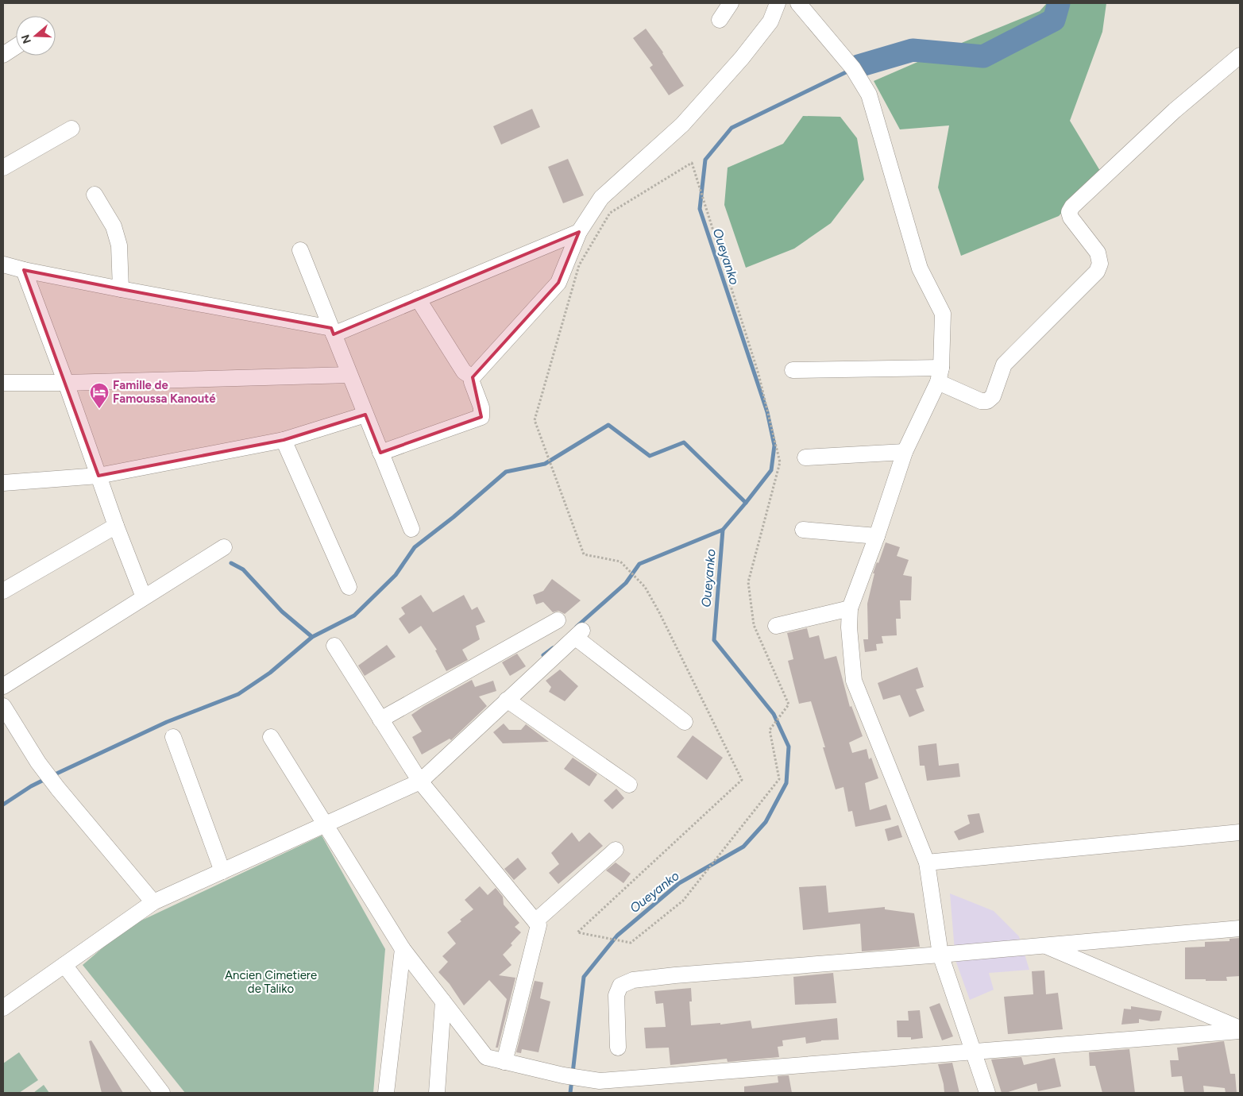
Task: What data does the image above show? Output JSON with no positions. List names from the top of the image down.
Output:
{
  "water": ["Oueyanko"],
  "parks": ["Ancien Cimetiere de Taliko"],
  "places": {
    "hotel": ["Famille de Famoussa Kanouté"]
  },
  "north": "left"
}
